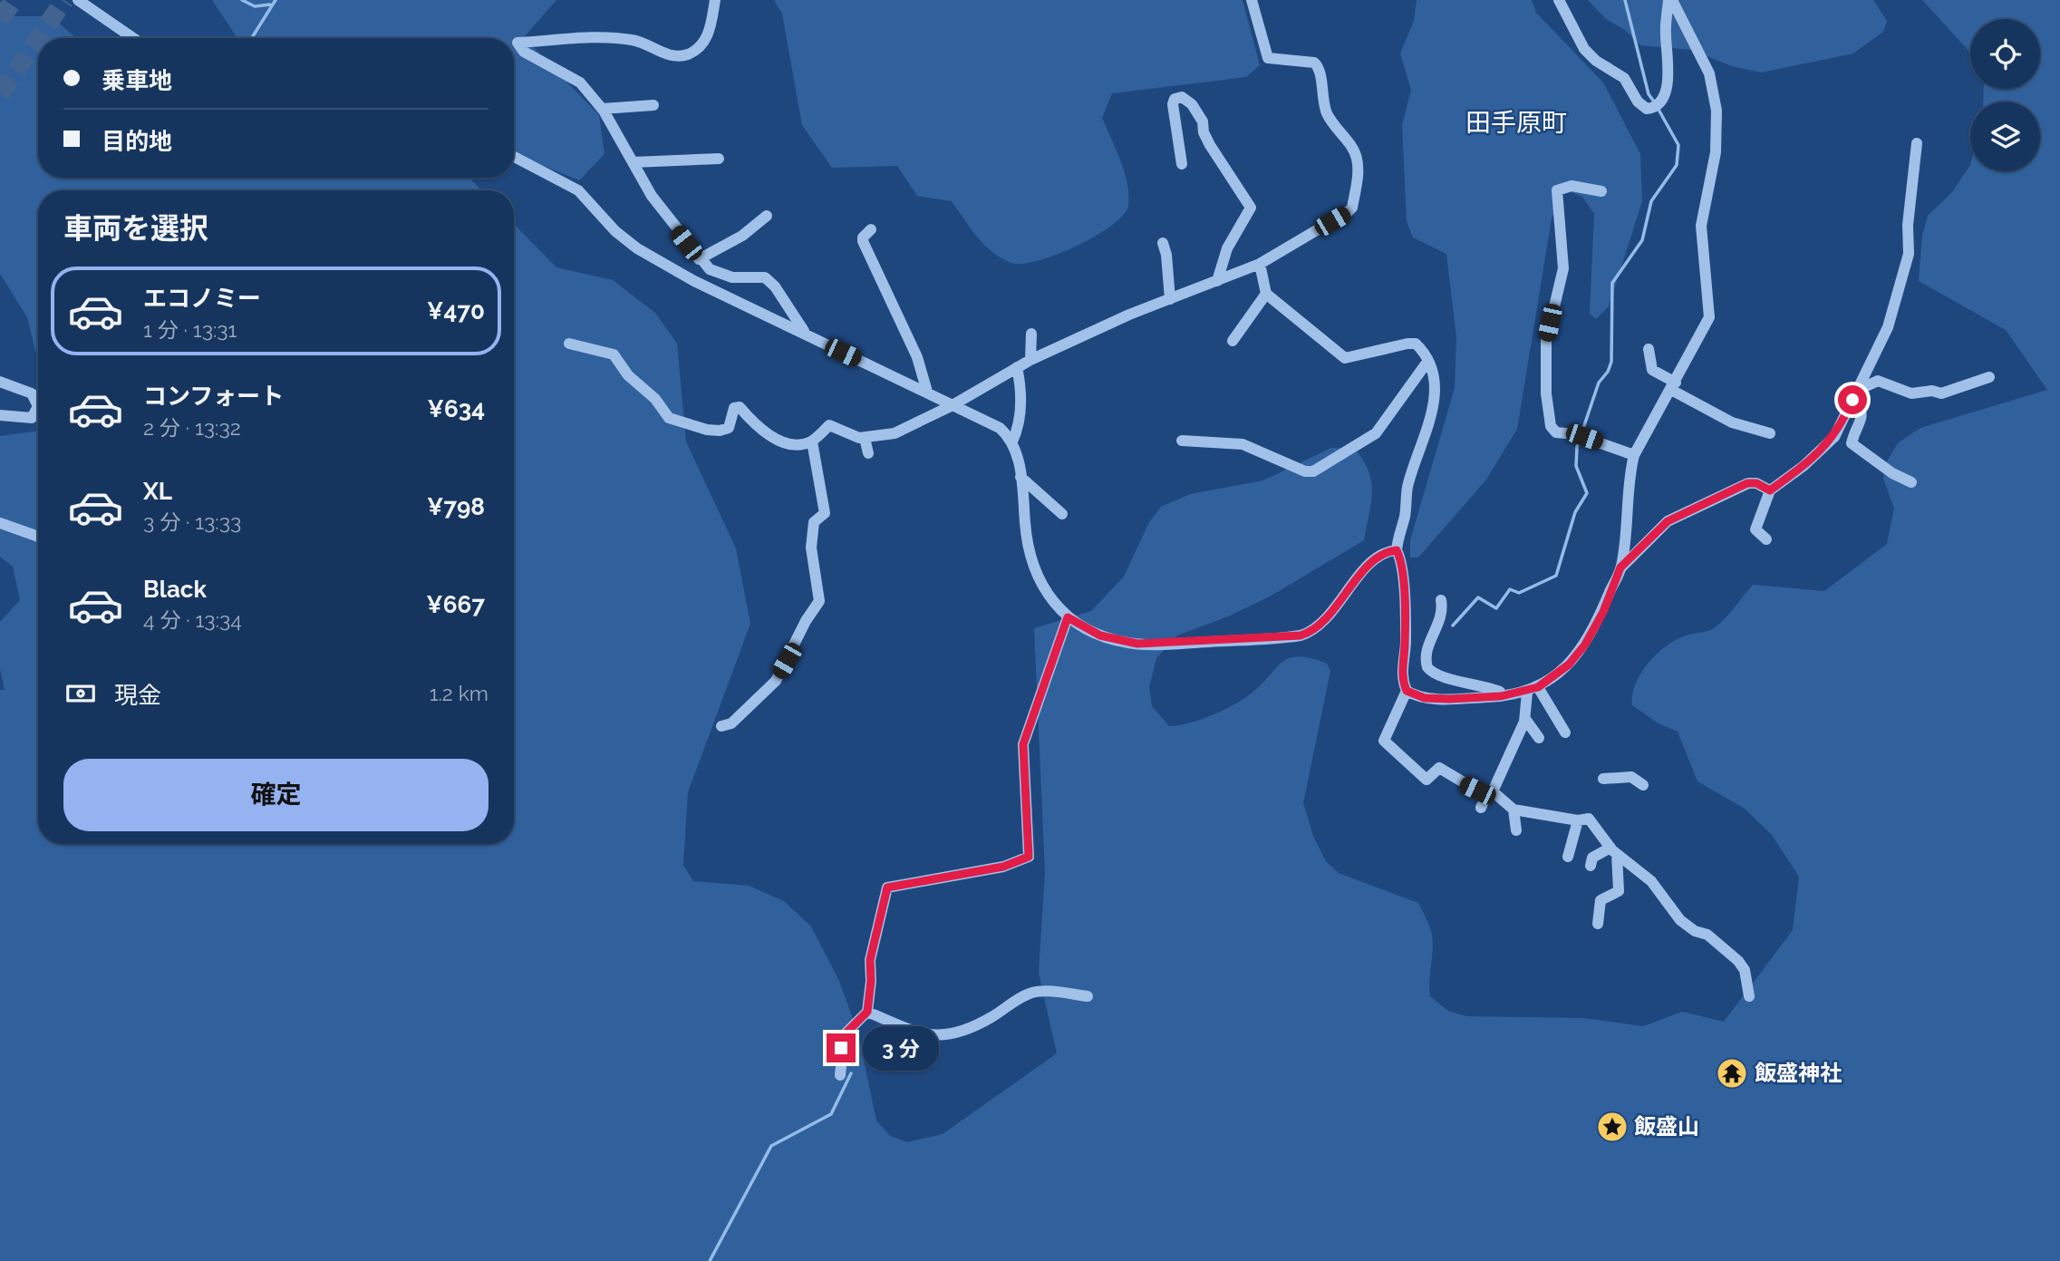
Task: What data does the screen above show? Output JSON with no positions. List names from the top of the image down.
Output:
{
  "districts": ["田手原町"],
  "places": {
    "temple": ["飯盛神社"],
    "place": ["飯盛山"]
  },
  "page": {
    "banner": ["乗車地", "目的地"],
    "heading": "車両を選択",
    "list": [
      {
        "name": "エコノミー",
        "note": "1 分 · 13:31",
        "value": "¥470"
      },
      {
        "name": "コンフォート",
        "note": "2 分 · 13:32",
        "value": "¥634"
      },
      {
        "name": "XL",
        "note": "3 分 · 13:33",
        "value": "¥798"
      },
      {
        "name": "Black",
        "note": "4 分 · 13:34",
        "value": "¥667"
      }
    ],
    "pay": ["現金", "1.2 km"],
    "buttons": "確定",
    "bubble": "3 分"
  }
}
